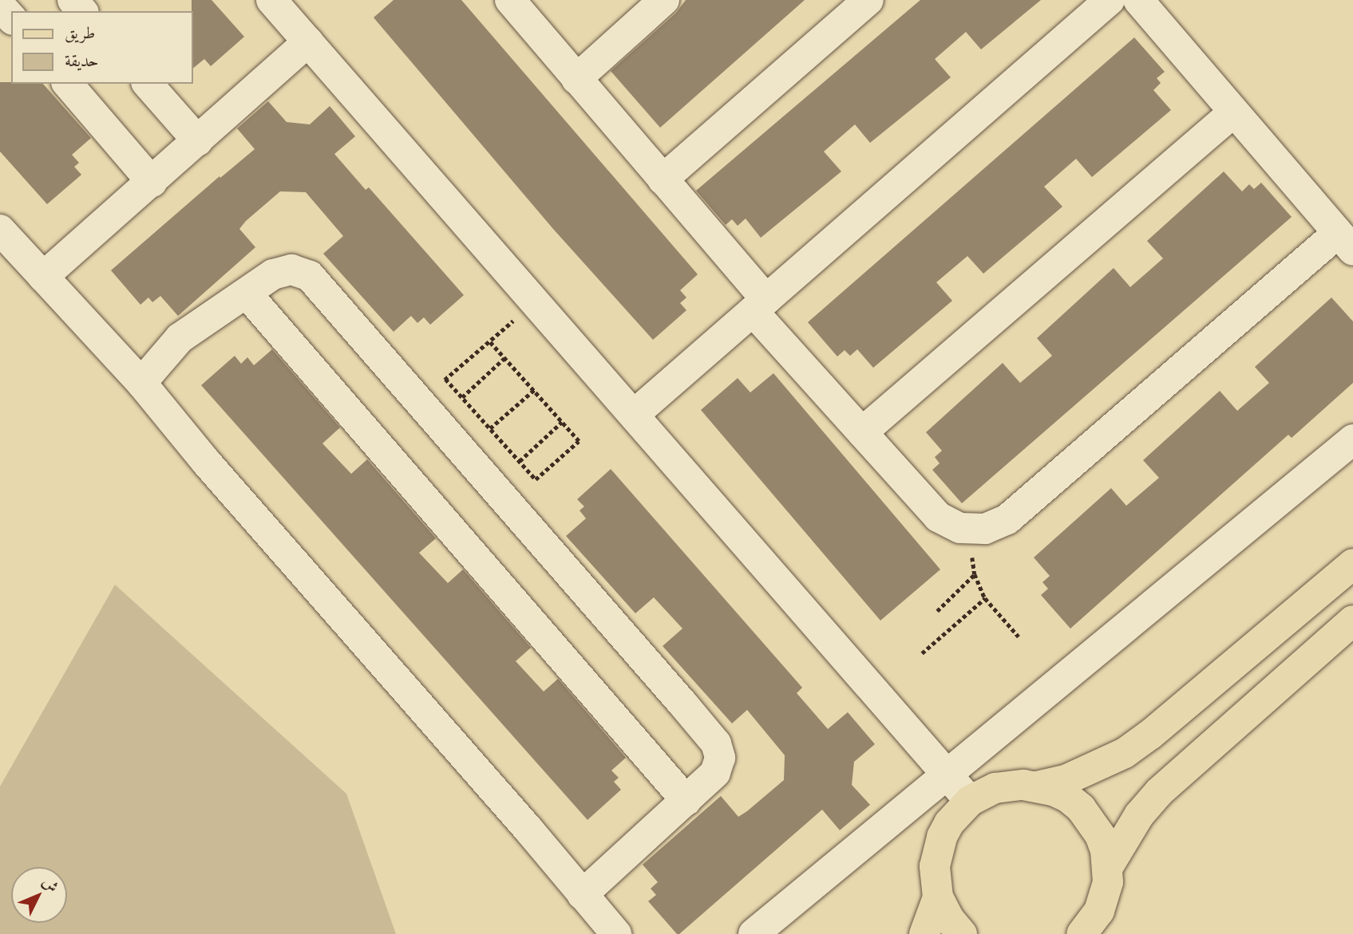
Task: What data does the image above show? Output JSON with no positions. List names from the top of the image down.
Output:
{
  "legend": ["طريق", "حديقة"],
  "north": "top right"
}
